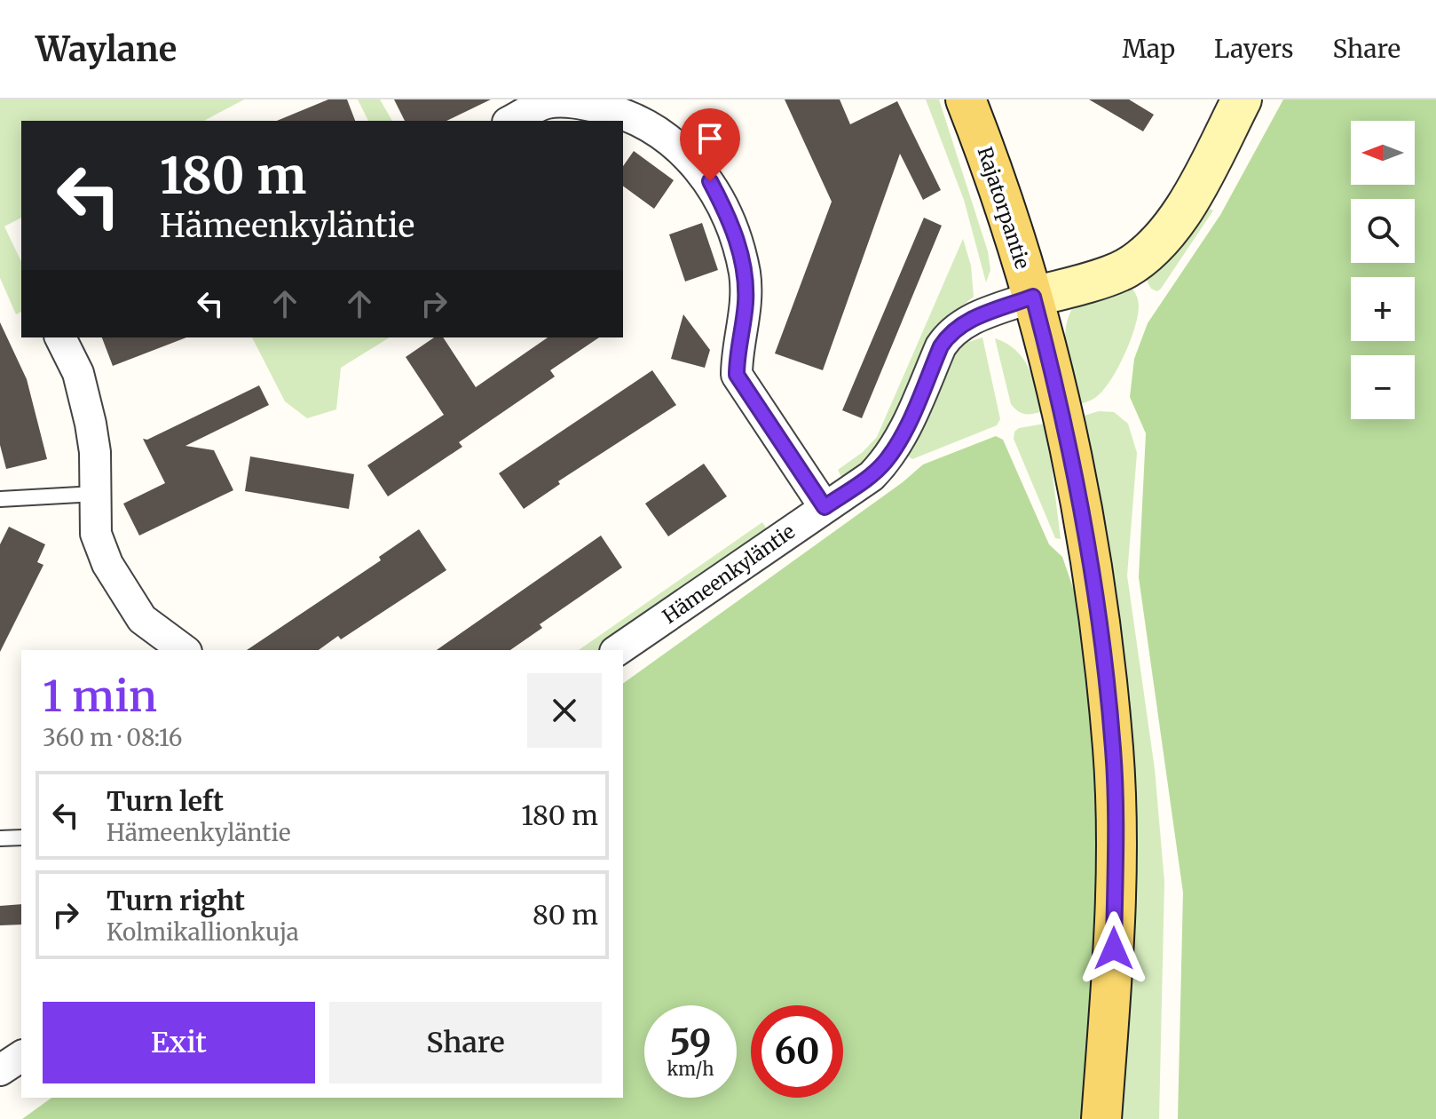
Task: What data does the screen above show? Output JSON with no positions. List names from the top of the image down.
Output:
{
  "streets": {
    "main road": ["Rajatorpantie"],
    "street": ["Hämeenkyläntie"]
  },
  "crossings": [
    ["Rajatorpantie", "Hämeenkyläntie"]
  ],
  "north": "left",
  "page": {
    "header": "Waylane",
    "nav": ["Map", "Layers", "Share"],
    "map_buttons": ["+", "−"],
    "turn": ["180 m", "Hämeenkyläntie"],
    "heading": ["1 min", "360 m · 08:16"],
    "list": [
      {
        "name": "Turn left",
        "note": "Hämeenkyläntie",
        "value": "180 m"
      },
      {
        "name": "Turn right",
        "note": "Kolmikallionkuja",
        "value": "80 m"
      }
    ],
    "buttons": ["Exit", "Share"],
    "speed": "59 km/h",
    "limit": "60"
  }
}
